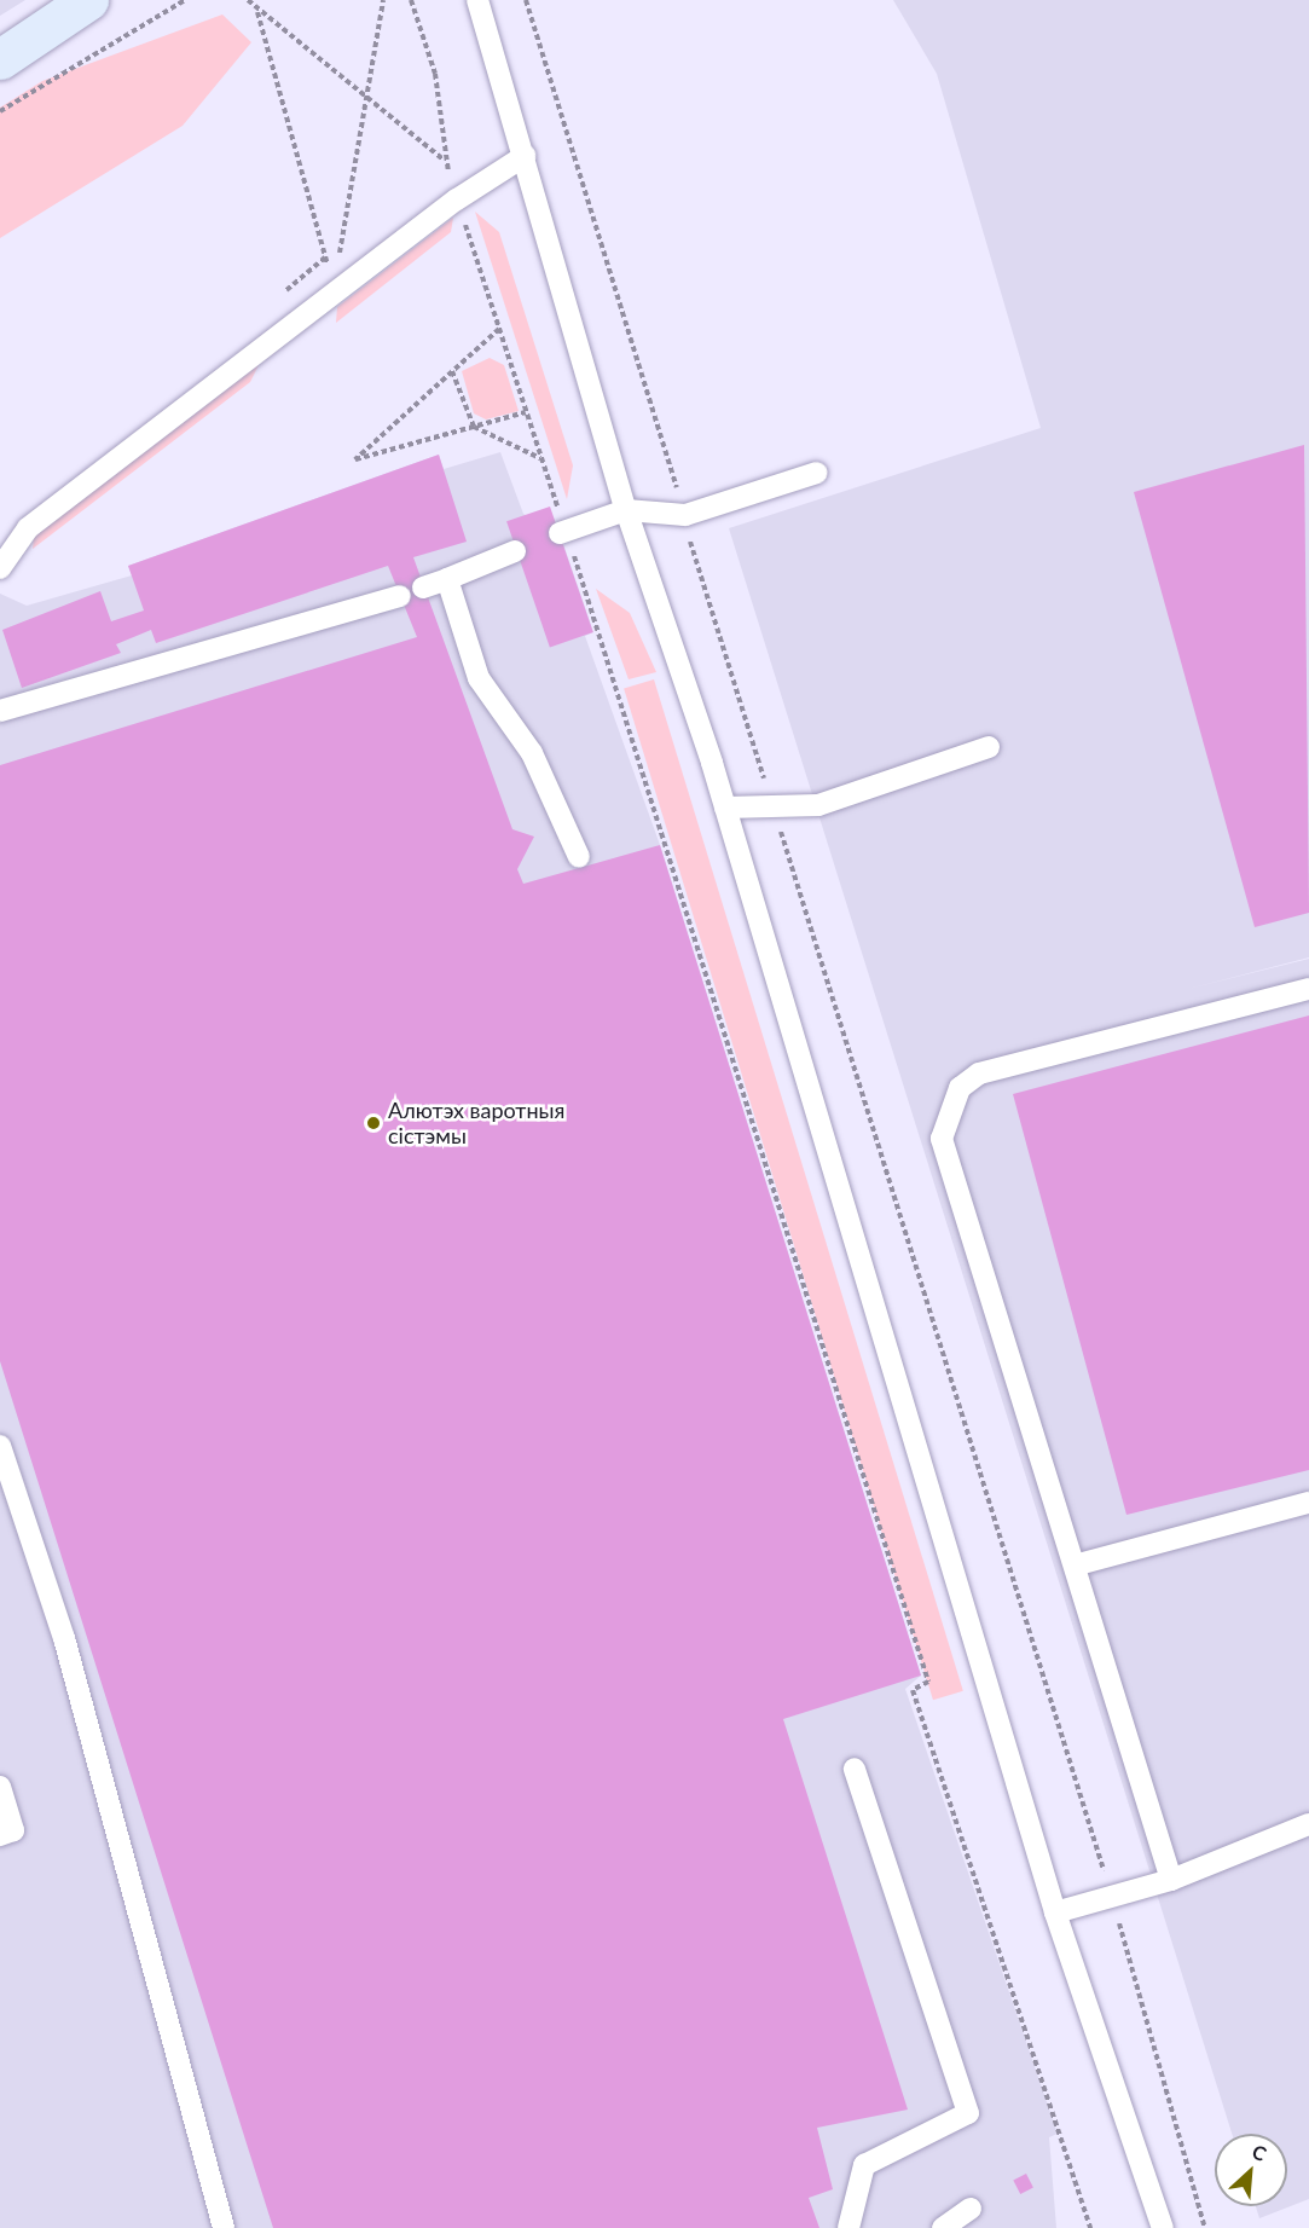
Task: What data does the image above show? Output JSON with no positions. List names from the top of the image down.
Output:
{
  "places": ["Алютэх варотныя сістэмы"],
  "north": "top right"
}
